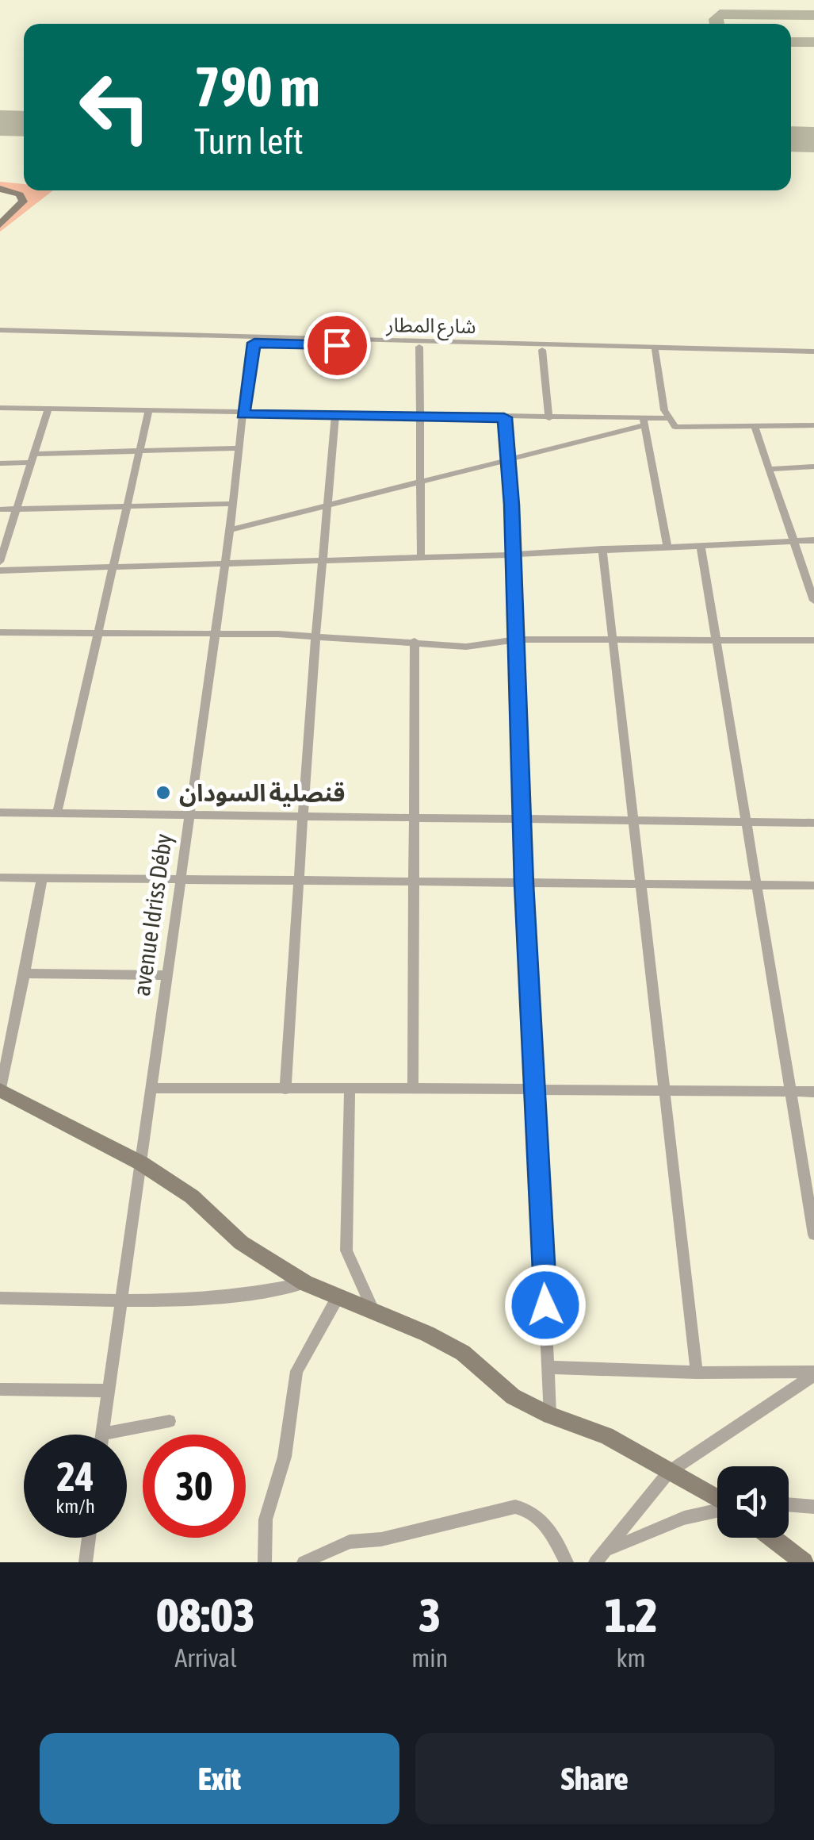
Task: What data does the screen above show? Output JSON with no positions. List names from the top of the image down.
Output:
{
  "streets": {
    "street": ["شارع المطار", "avenue Idriss Déby"]
  },
  "crossings": [
    ["شارع المطار", "avenue Idriss Déby"]
  ],
  "places": ["قنصلية السودان"],
  "page": {
    "turn": ["790 m", "Turn left"],
    "speed": "24 km/h",
    "limit": "30",
    "eta": [
      "08:03",
      "Arrival",
      "3",
      "min",
      "1.2",
      "km"
    ],
    "buttons": ["Exit", "Share"]
  }
}
